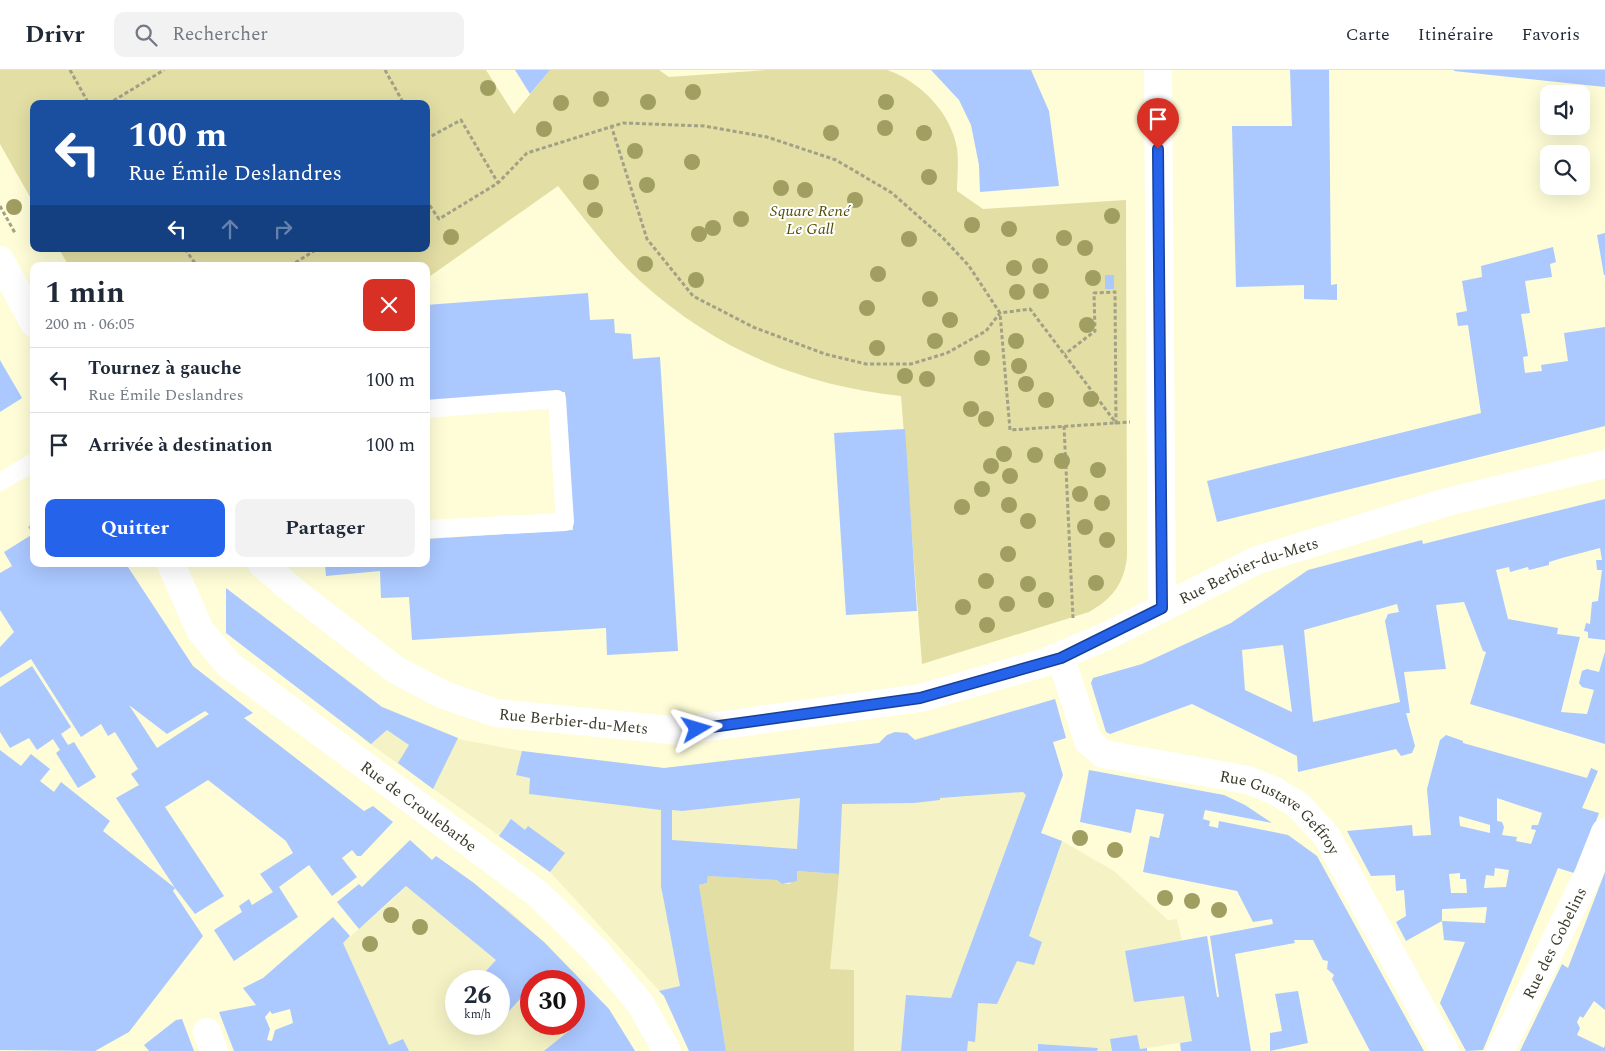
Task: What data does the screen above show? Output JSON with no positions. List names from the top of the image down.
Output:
{
  "streets": {
    "street": [
      "Rue Berbier-du-Mets",
      "Rue de Croulebarbe",
      "Rue Gustave Geffroy",
      "Rue des Gobelins"
    ]
  },
  "crossings": [
    ["Rue Berbier-du-Mets", "Rue Gustave Geffroy"]
  ],
  "parks": ["Square René Le Gall"],
  "page": {
    "header": "Drivr",
    "search": "Rechercher",
    "nav": ["Carte", "Itinéraire", "Favoris"],
    "turn": ["100 m", "Rue Émile Deslandres"],
    "heading": ["1 min", "200 m · 06:05"],
    "list": [
      {
        "name": "Tournez à gauche",
        "note": "Rue Émile Deslandres",
        "value": "100 m"
      },
      {
        "name": "Arrivée à destination",
        "value": "100 m"
      }
    ],
    "buttons": ["Quitter", "Partager"],
    "speed": "26 km/h",
    "limit": "30"
  }
}
